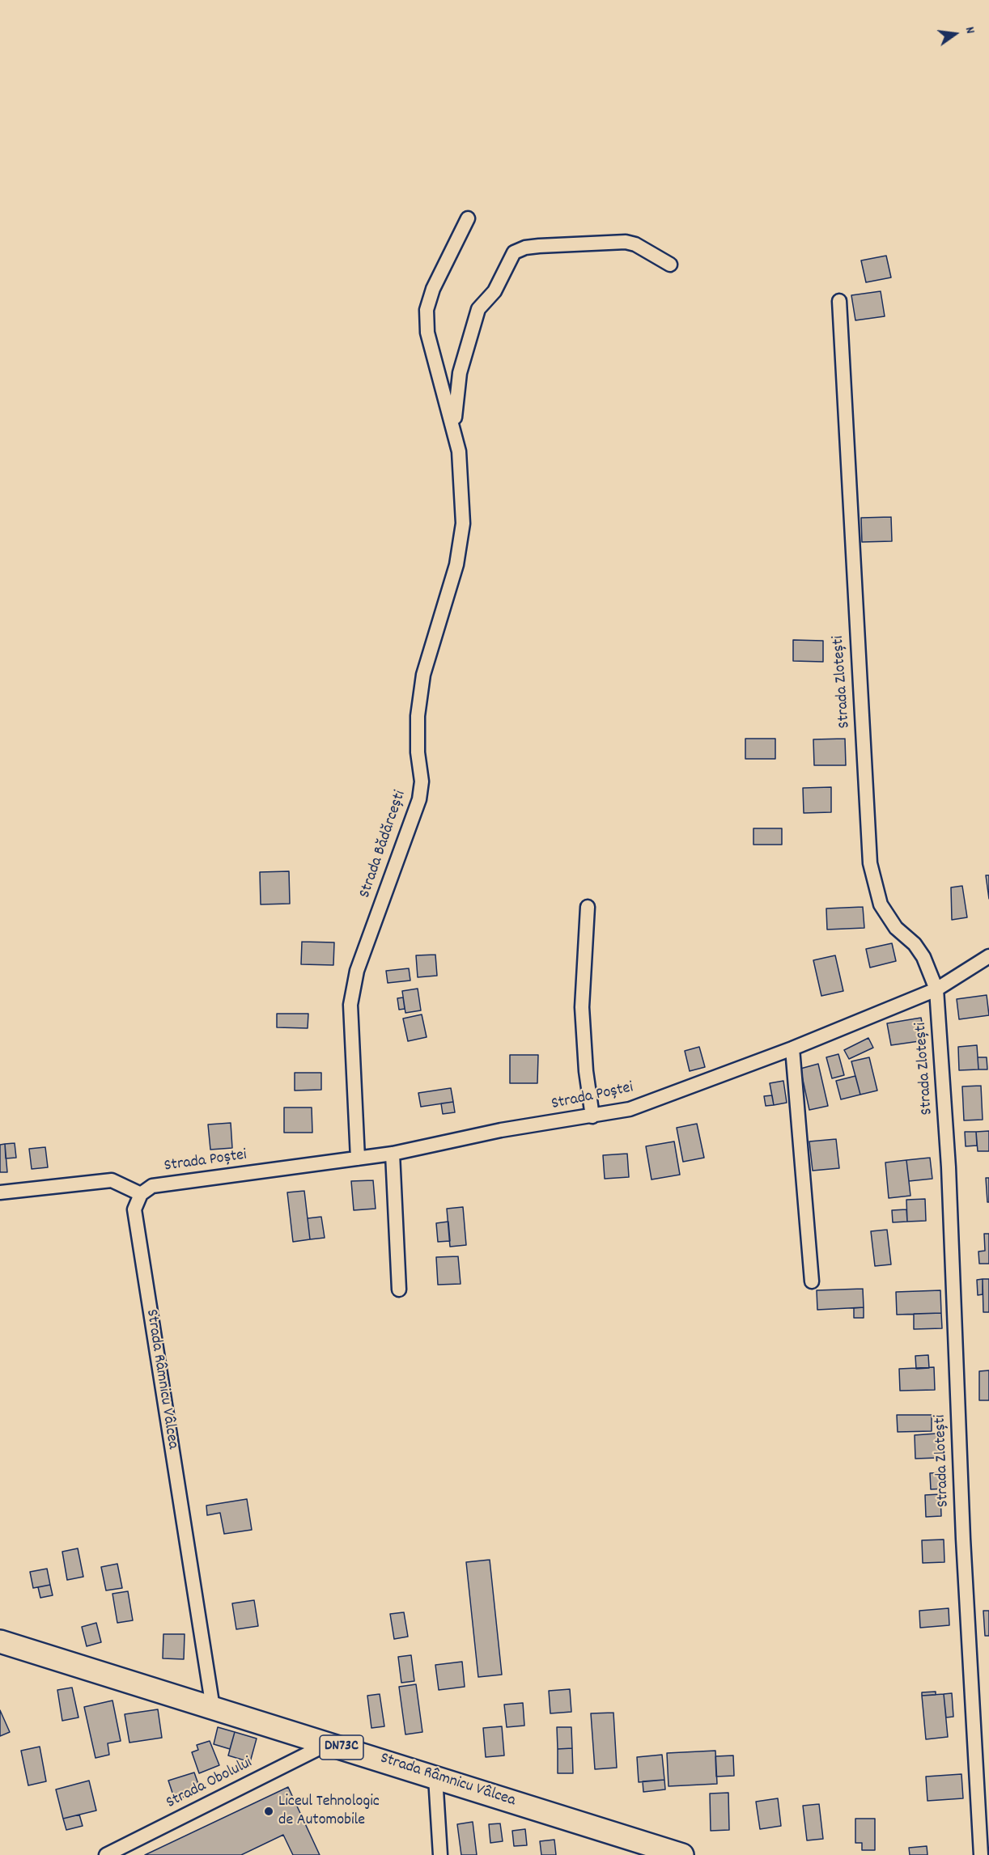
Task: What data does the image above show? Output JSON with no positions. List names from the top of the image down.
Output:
{
  "streets": {
    "main road": ["Strada Râmnicu Vâlcea", "DN73C"],
    "street": [
      "Strada Zlotești",
      "Strada Bădărcești",
      "Strada Poștei",
      "Strada Obolului"
    ]
  },
  "crossings": [
    ["Strada Zlotești", "Strada Poștei"],
    ["Strada Bădărcești", "Strada Poștei"],
    ["Strada Poștei", "Strada Râmnicu Vâlcea"],
    ["Strada Râmnicu Vâlcea", "Strada Obolului"]
  ],
  "places": ["Liceul Tehnologic de Automobile"],
  "north": "right"
}
